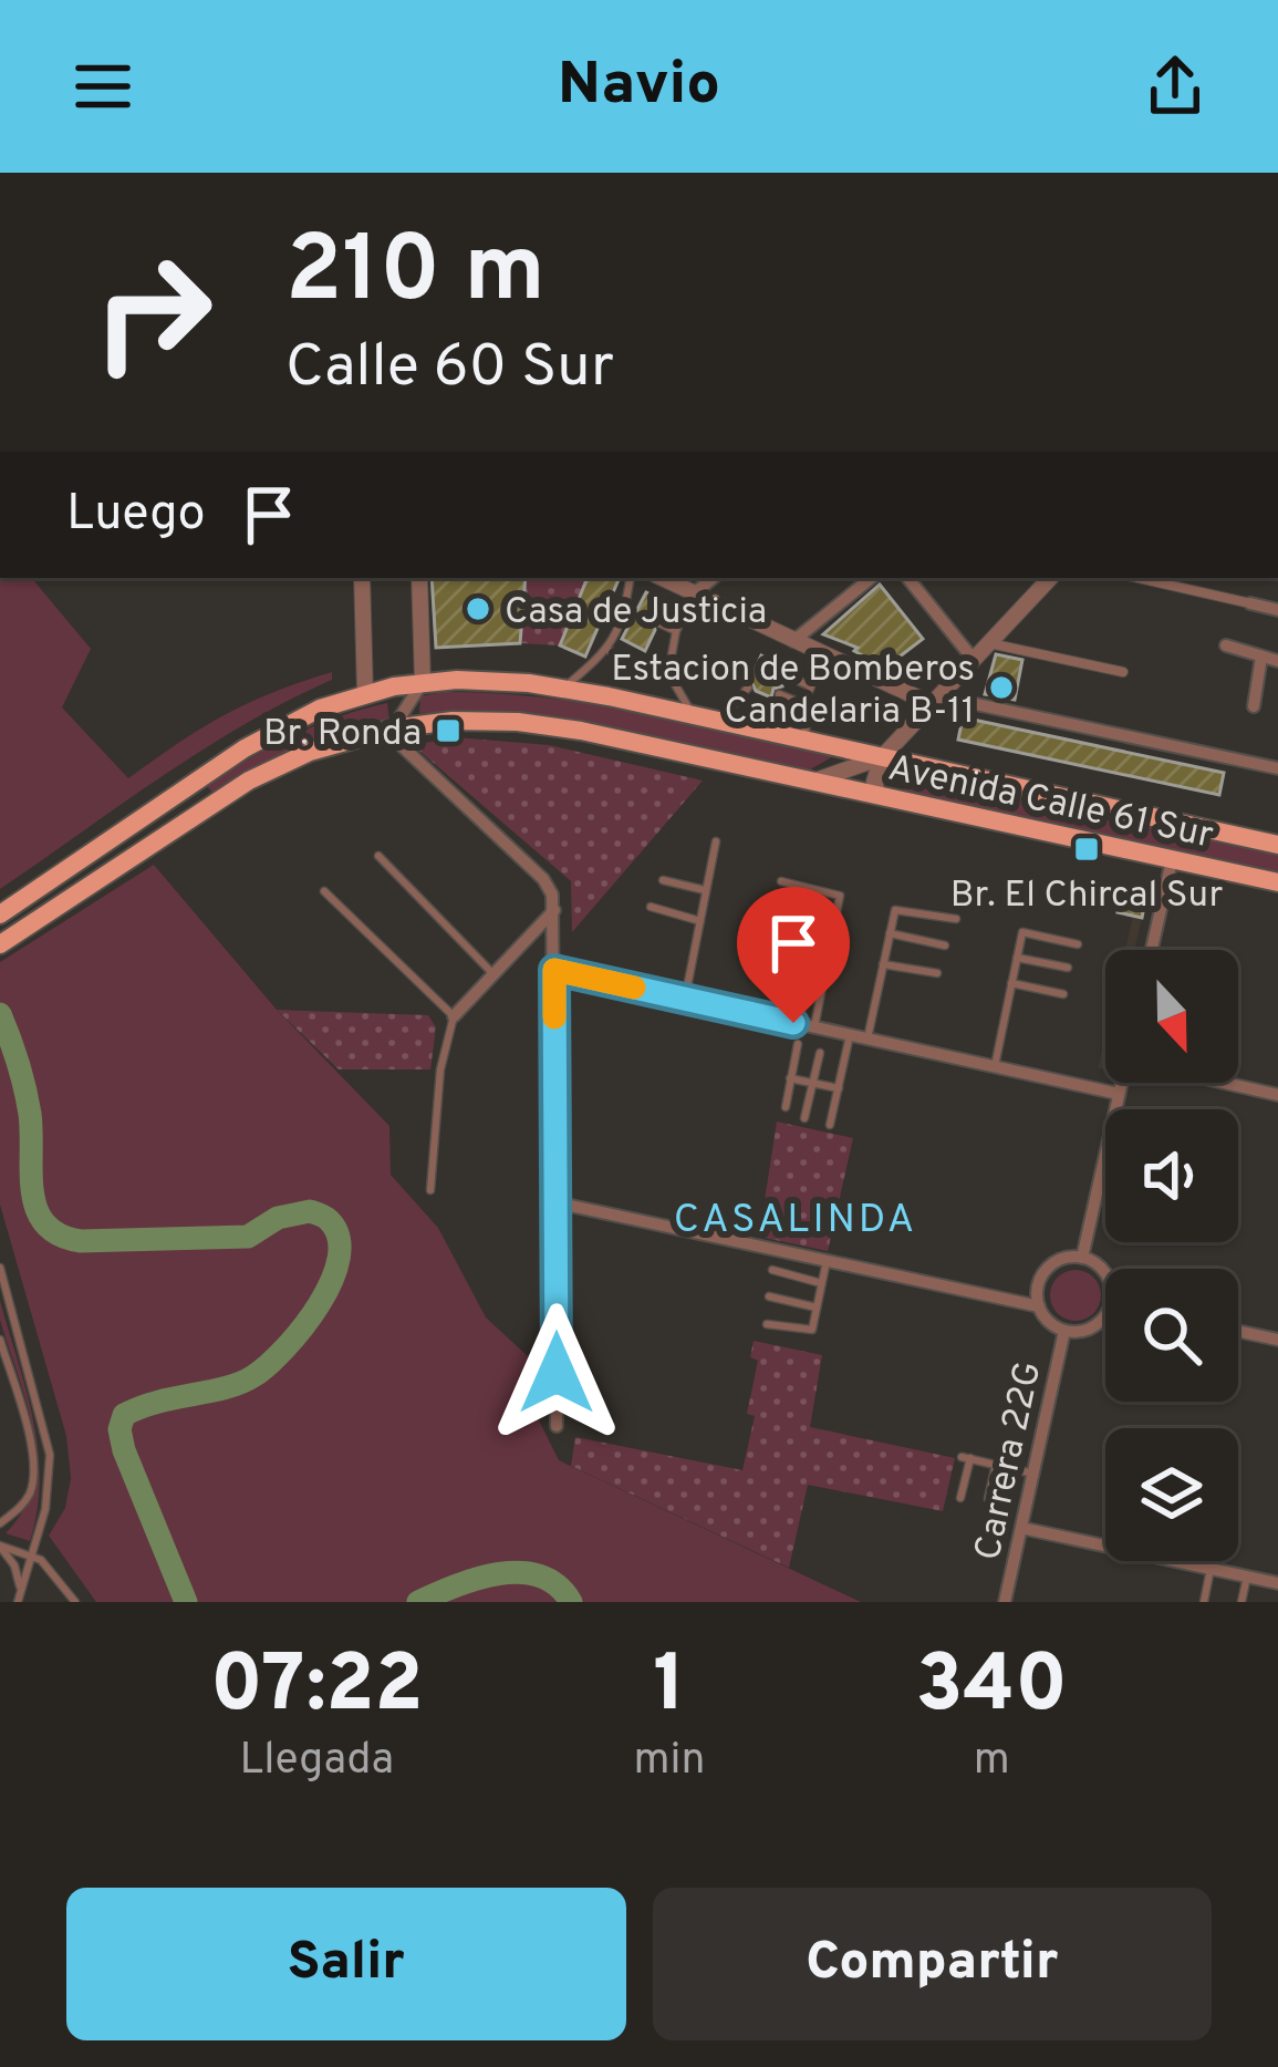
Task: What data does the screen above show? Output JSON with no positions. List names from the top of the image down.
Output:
{
  "streets": {
    "main road": ["Avenida Calle 61 Sur"],
    "street": ["Carrera 22G"]
  },
  "districts": ["CASALINDA"],
  "places": {
    "other": ["Casa de Justicia", "Estacion de Bomberos Candelaria B-11"],
    "transit": ["Br. Ronda", "Br. El Chircal Sur"]
  },
  "north": "bottom",
  "page": {
    "header": "Navio",
    "turn": ["210 m", "Calle 60 Sur"],
    "then": "Luego",
    "eta": [
      "07:22",
      "Llegada",
      "1",
      "min",
      "340",
      "m"
    ],
    "buttons": ["Salir", "Compartir"]
  }
}
